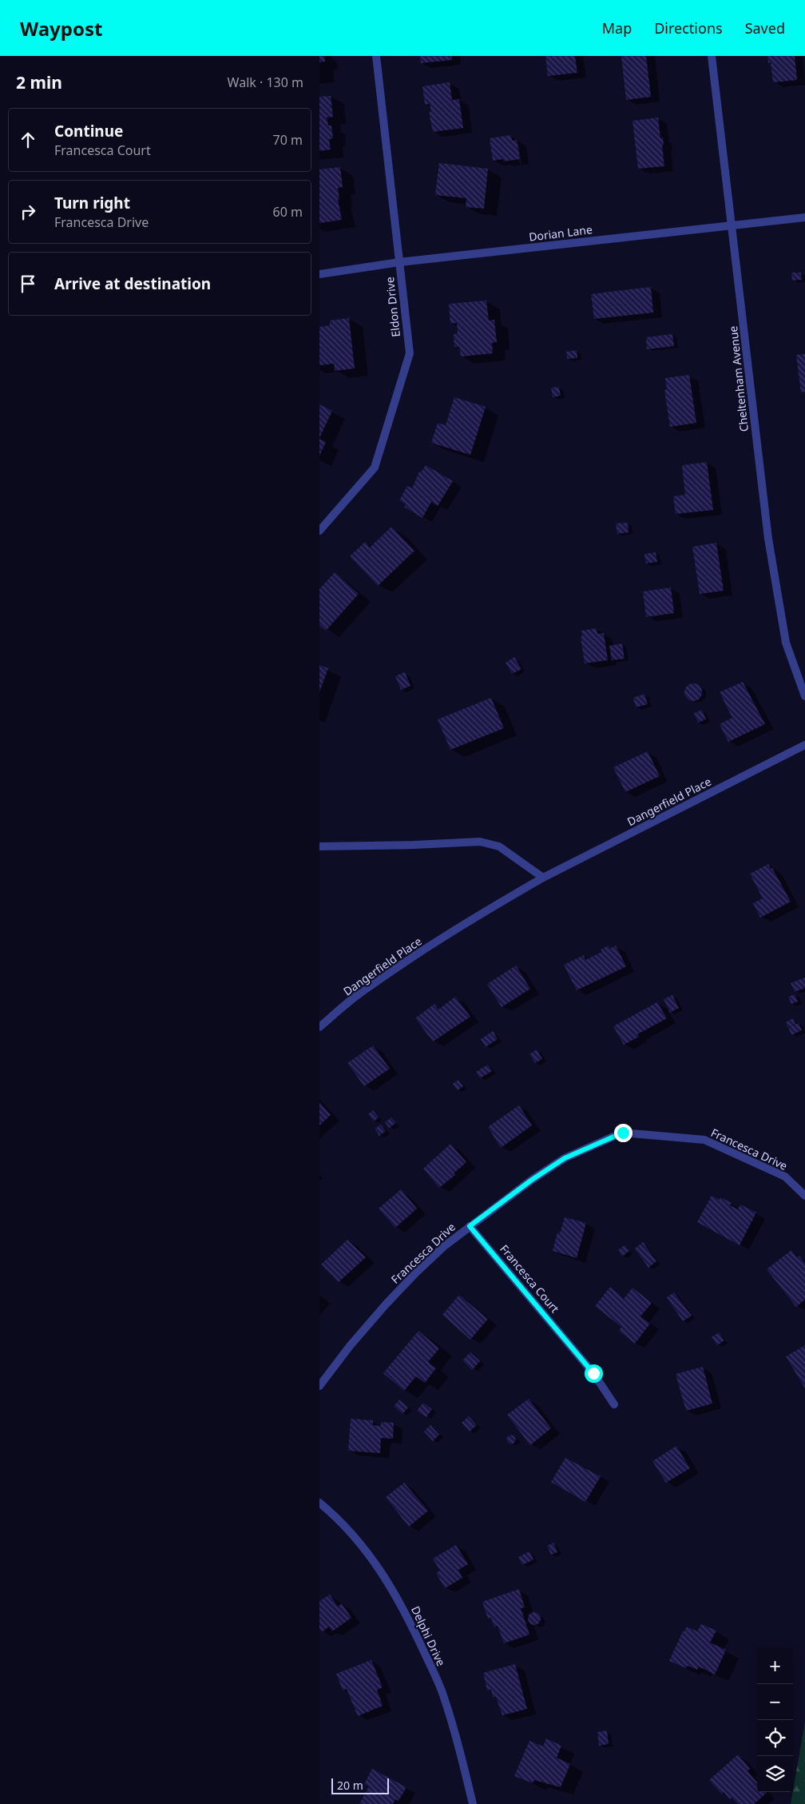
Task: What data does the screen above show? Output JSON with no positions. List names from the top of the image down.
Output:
{
  "streets": {
    "street": [
      "Dorian Lane",
      "Eldon Drive",
      "Cheltenham Avenue",
      "Dangerfield Place",
      "Francesca Drive",
      "Francesca Court",
      "Delphi Drive"
    ]
  },
  "crossings": [
    ["Dorian Lane", "Eldon Drive"],
    ["Dorian Lane", "Cheltenham Avenue"],
    ["Francesca Drive", "Francesca Court"]
  ],
  "scale_bar": "20 m",
  "page": {
    "header": "Waypost",
    "nav": ["Map", "Directions", "Saved"],
    "heading": ["2 min", "Walk · 130 m"],
    "list": [
      ["Continue", "Francesca Court", "70 m"],
      ["Turn right", "Francesca Drive", "60 m"],
      "Arrive at destination"
    ],
    "map_buttons": ["+", "−"],
    "scale": "20 m"
  }
}
